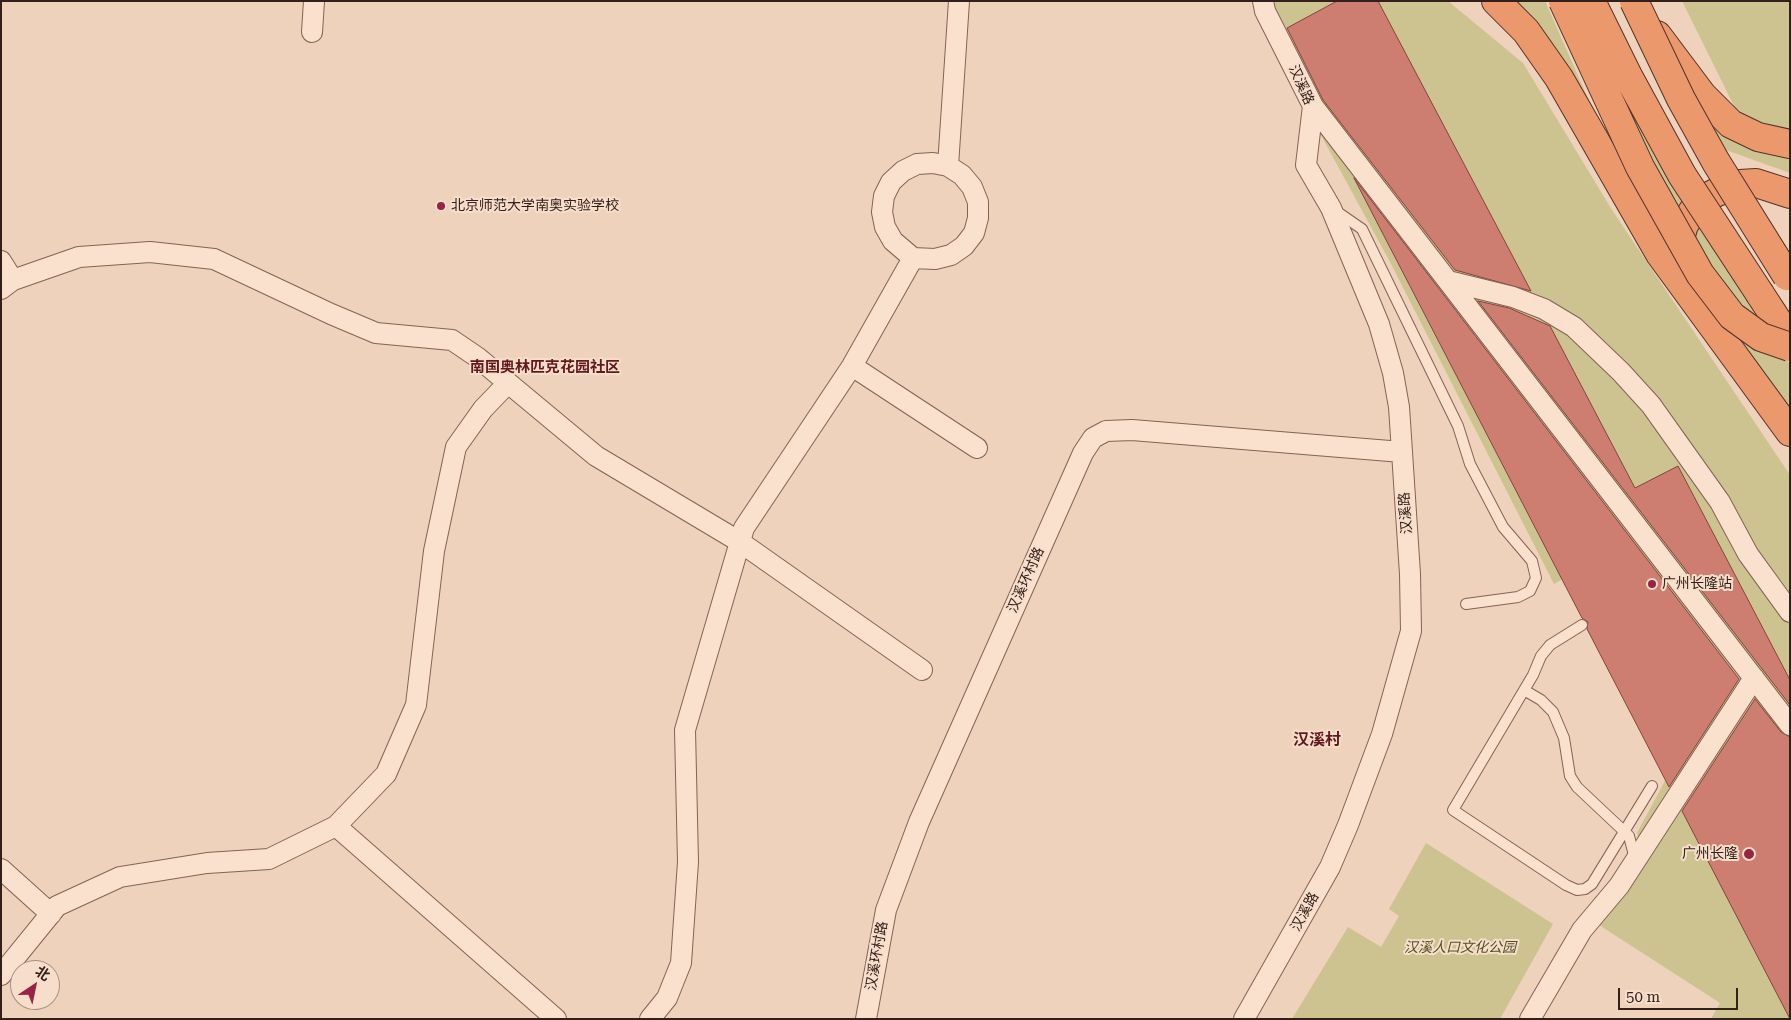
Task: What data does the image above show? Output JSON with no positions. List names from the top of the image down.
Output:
{
  "streets": {
    "street": ["汉溪路", "汉溪环村路"]
  },
  "crossings": [
    ["汉溪路", "汉溪环村路"]
  ],
  "districts": ["南国奥林匹克花园社区", "汉溪村"],
  "parks": ["汉溪人口文化公园"],
  "places": ["北京师范大学南奥实验学校", "广州长隆站", "广州长隆"],
  "scale_bar": "50 m",
  "north": "top right"
}
